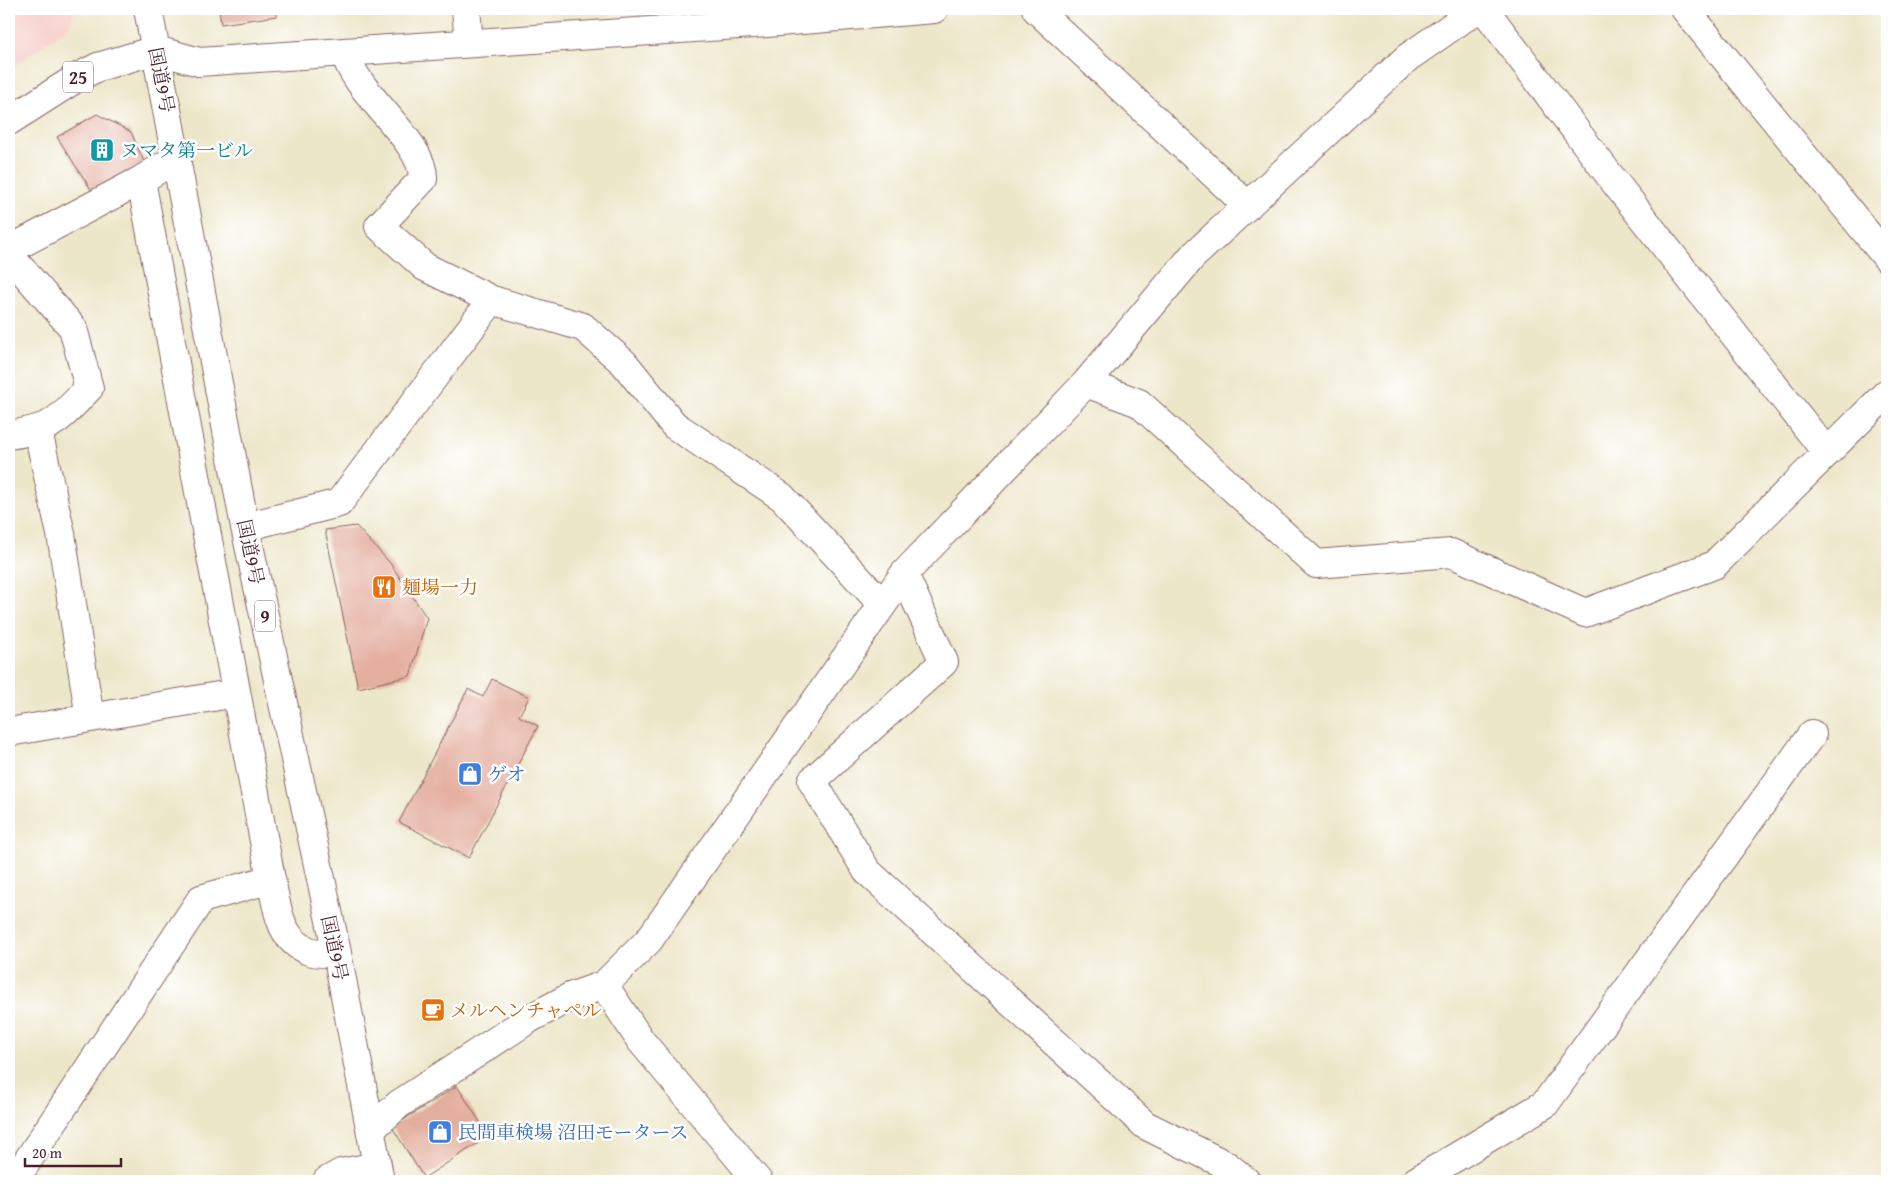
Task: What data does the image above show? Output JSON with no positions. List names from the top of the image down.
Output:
{
  "streets": {
    "main road": ["25", "国道9号", "9"]
  },
  "crossings": [
    ["25", "国道9号"]
  ],
  "places": {
    "building": ["ヌマタ第一ビル"],
    "restaurant": ["麺場一力"],
    "shop": ["ゲオ", "民間車検場 沼田モータース"],
    "cafe": ["メルヘンチャペル"]
  },
  "scale_bar": "20 m"
}
